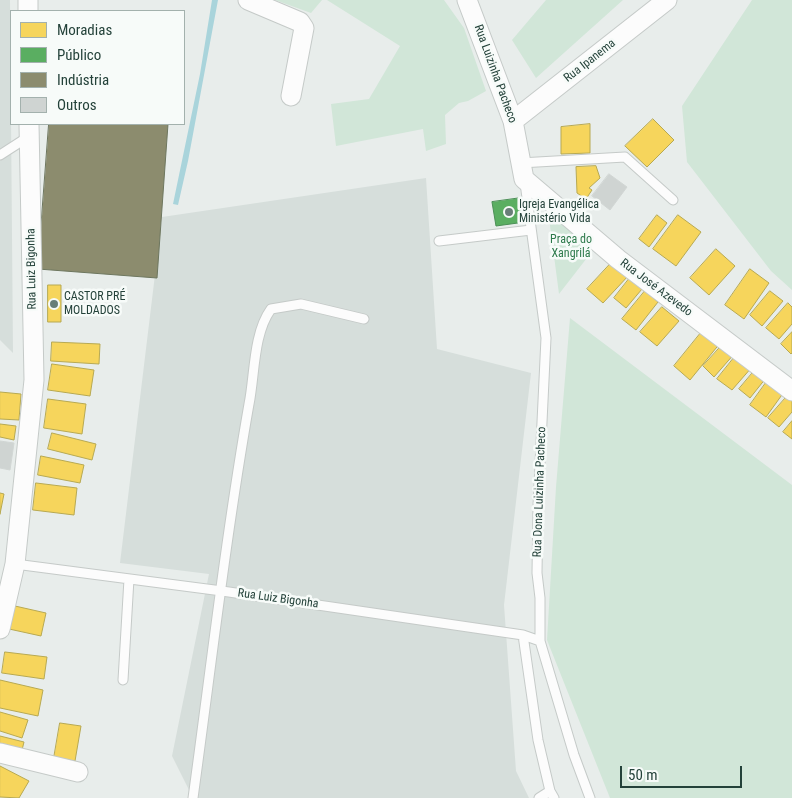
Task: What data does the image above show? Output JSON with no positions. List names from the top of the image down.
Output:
{
  "streets": {
    "street": [
      "Rua Ipanema",
      "Rua Luizinha Pacheco",
      "Rua Luiz Bigonha",
      "Rua José Azevedo"
    ],
    "lane": ["Rua Dona Luizinha Pacheco"]
  },
  "crossings": [
    ["Rua Ipanema", "Rua Luizinha Pacheco"],
    ["Rua Luizinha Pacheco", "Rua José Azevedo"],
    ["Rua Luizinha Pacheco", "Rua Dona Luizinha Pacheco"],
    ["Rua Luiz Bigonha", "Rua Dona Luizinha Pacheco"],
    ["Rua José Azevedo", "Rua Dona Luizinha Pacheco"]
  ],
  "parks": ["Praça do Xangrilá"],
  "places": ["Igreja Evangélica Ministério Vida", "CASTOR PRÉ MOLDADOS"],
  "legend": [
    "Moradias",
    "Público",
    "Indústria",
    "Outros"
  ],
  "scale_bar": "50 m"
}
